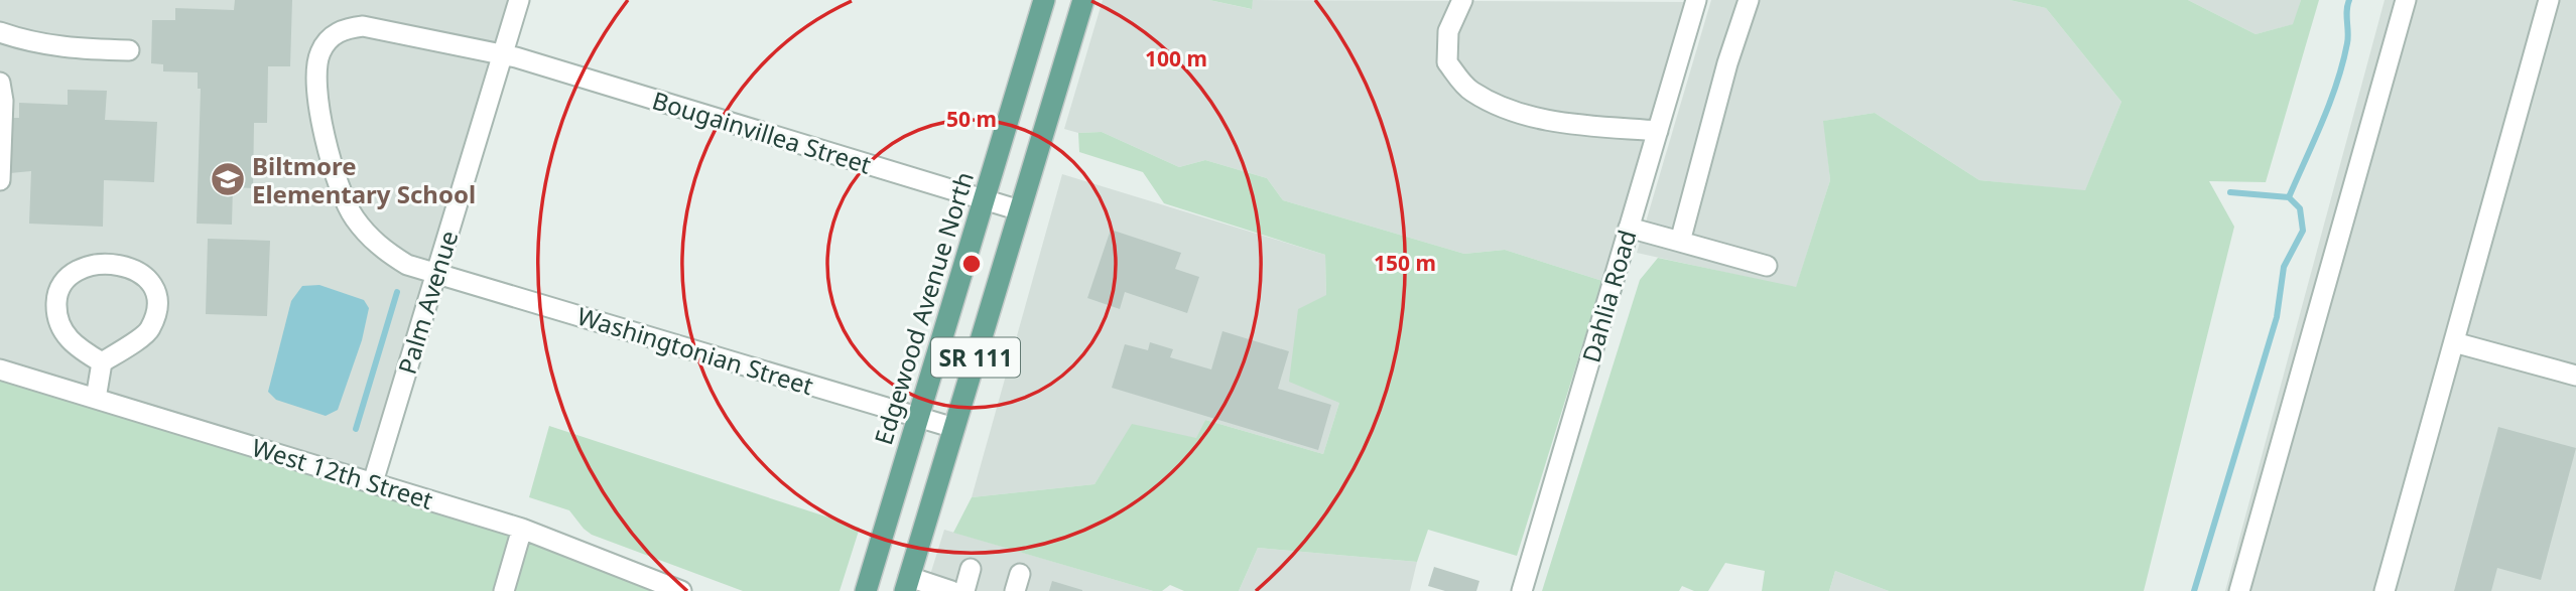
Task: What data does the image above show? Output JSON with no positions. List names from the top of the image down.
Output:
{
  "streets": {
    "main road": ["Edgewood Avenue North", "SR 111"],
    "street": [
      "Bougainvillea Street",
      "Dahlia Road",
      "Palm Avenue",
      "Washingtonian Street",
      "West 12th Street"
    ]
  },
  "crossings": [
    ["Bougainvillea Street", "Palm Avenue"],
    ["Bougainvillea Street", "Edgewood Avenue North"],
    ["Bougainvillea Street", "Washingtonian Street"],
    ["Bougainvillea Street", "SR 111"],
    ["Palm Avenue", "Washingtonian Street"],
    ["Palm Avenue", "West 12th Street"],
    ["Edgewood Avenue North", "Washingtonian Street"],
    ["Washingtonian Street", "SR 111"]
  ],
  "places": {
    "school or university": ["Biltmore Elementary School"]
  },
  "rings": ["100 m", "50 m", "150 m"]
}
